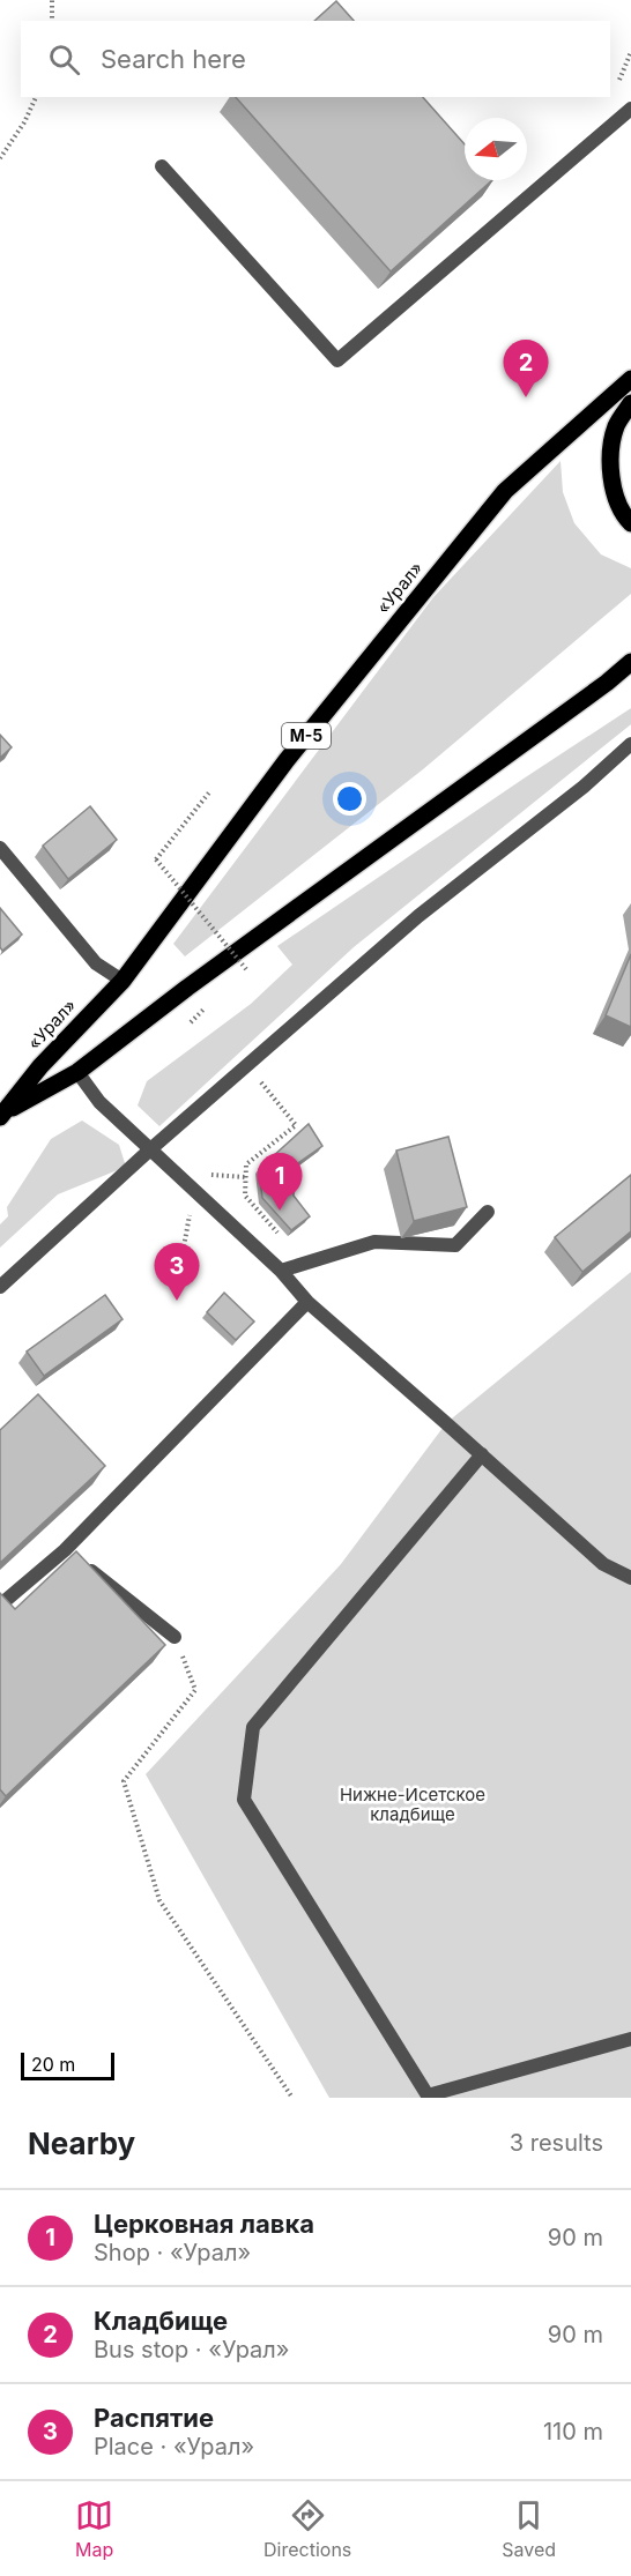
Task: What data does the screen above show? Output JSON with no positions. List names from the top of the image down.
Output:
{
  "streets": {
    "main road": ["«Урал»", "М-5"]
  },
  "parks": ["Нижне-Исетское кладбище"],
  "scale_bar": "20 m",
  "north": "left",
  "page": {
    "search": "Search here",
    "pins": ["2", "1", "3"],
    "scale": "20 m",
    "heading": ["Nearby", "3 results"],
    "list": [
      {
        "mark": "1",
        "name": "Церковная лавка",
        "note": "Shop · «Урал»",
        "value": "90 m"
      },
      {
        "mark": "2",
        "name": "Кладбище",
        "note": "Bus stop · «Урал»",
        "value": "90 m"
      },
      {
        "mark": "3",
        "name": "Распятие",
        "note": "Place · «Урал»",
        "value": "110 m"
      }
    ],
    "nav": ["Map", "Directions", "Saved"]
  }
}
